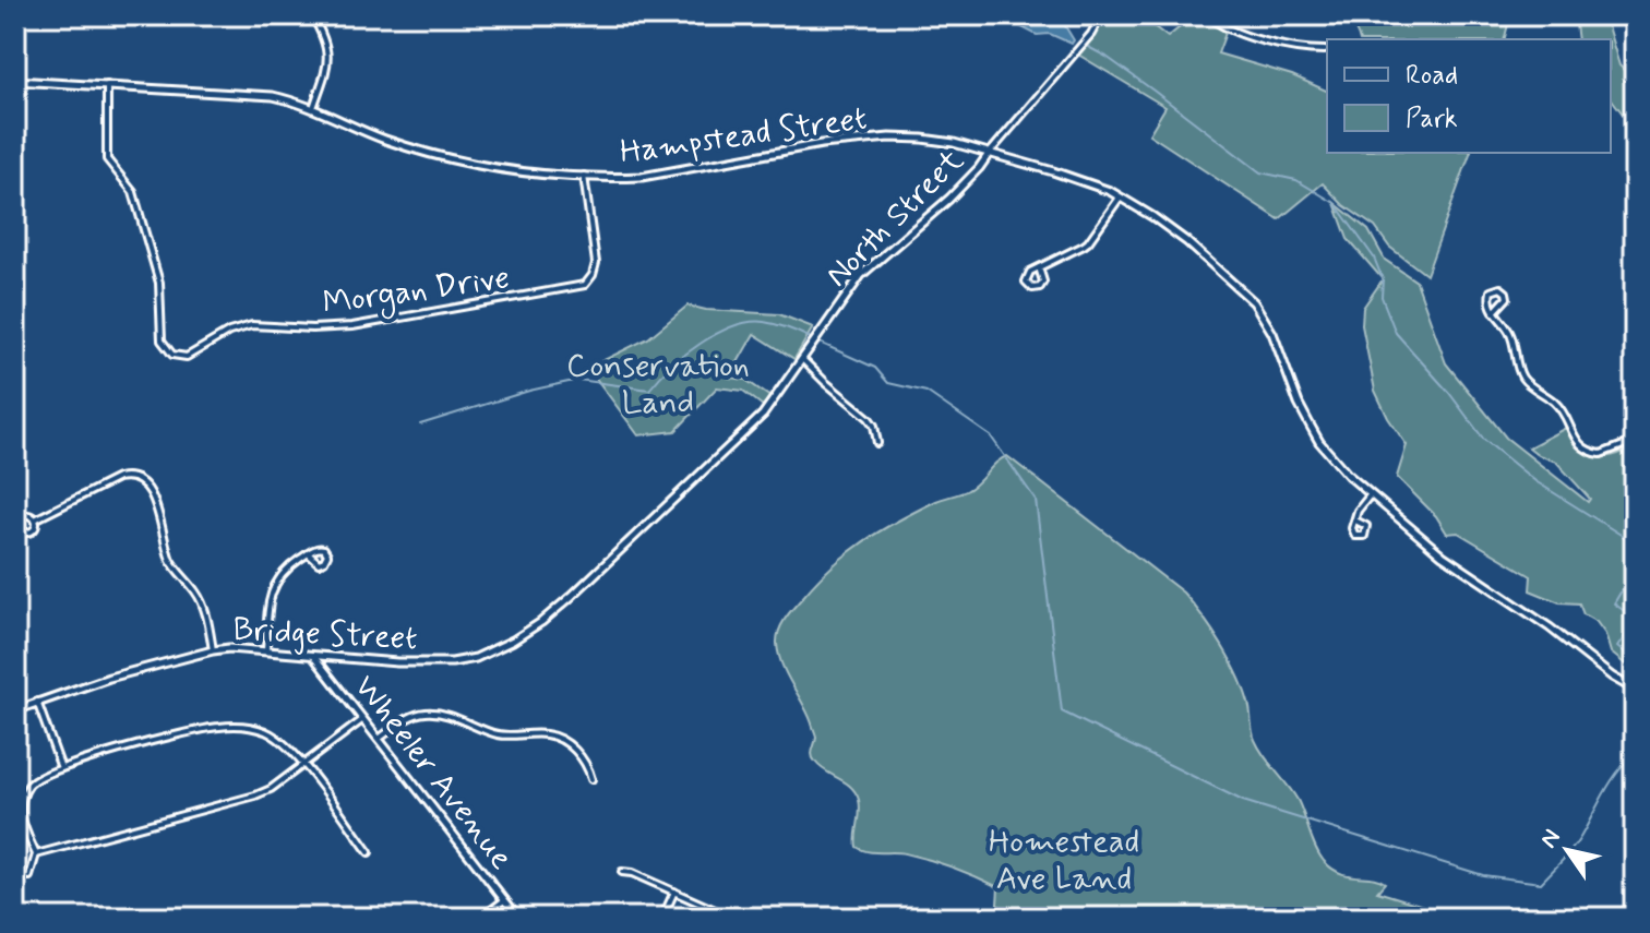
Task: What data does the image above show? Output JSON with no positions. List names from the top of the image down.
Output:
{
  "streets": {
    "main road": [
      "Hampstead Street",
      "North Street",
      "Bridge Street",
      "Wheeler Avenue"
    ],
    "street": ["Morgan Drive"]
  },
  "crossings": [
    ["Hampstead Street", "North Street"],
    ["Hampstead Street", "Morgan Drive"],
    ["North Street", "Bridge Street"],
    ["Bridge Street", "Wheeler Avenue"]
  ],
  "parks": ["Conservation Land", "Homestead Ave Land"],
  "legend": ["Road", "Park"],
  "north": "top left"
}
